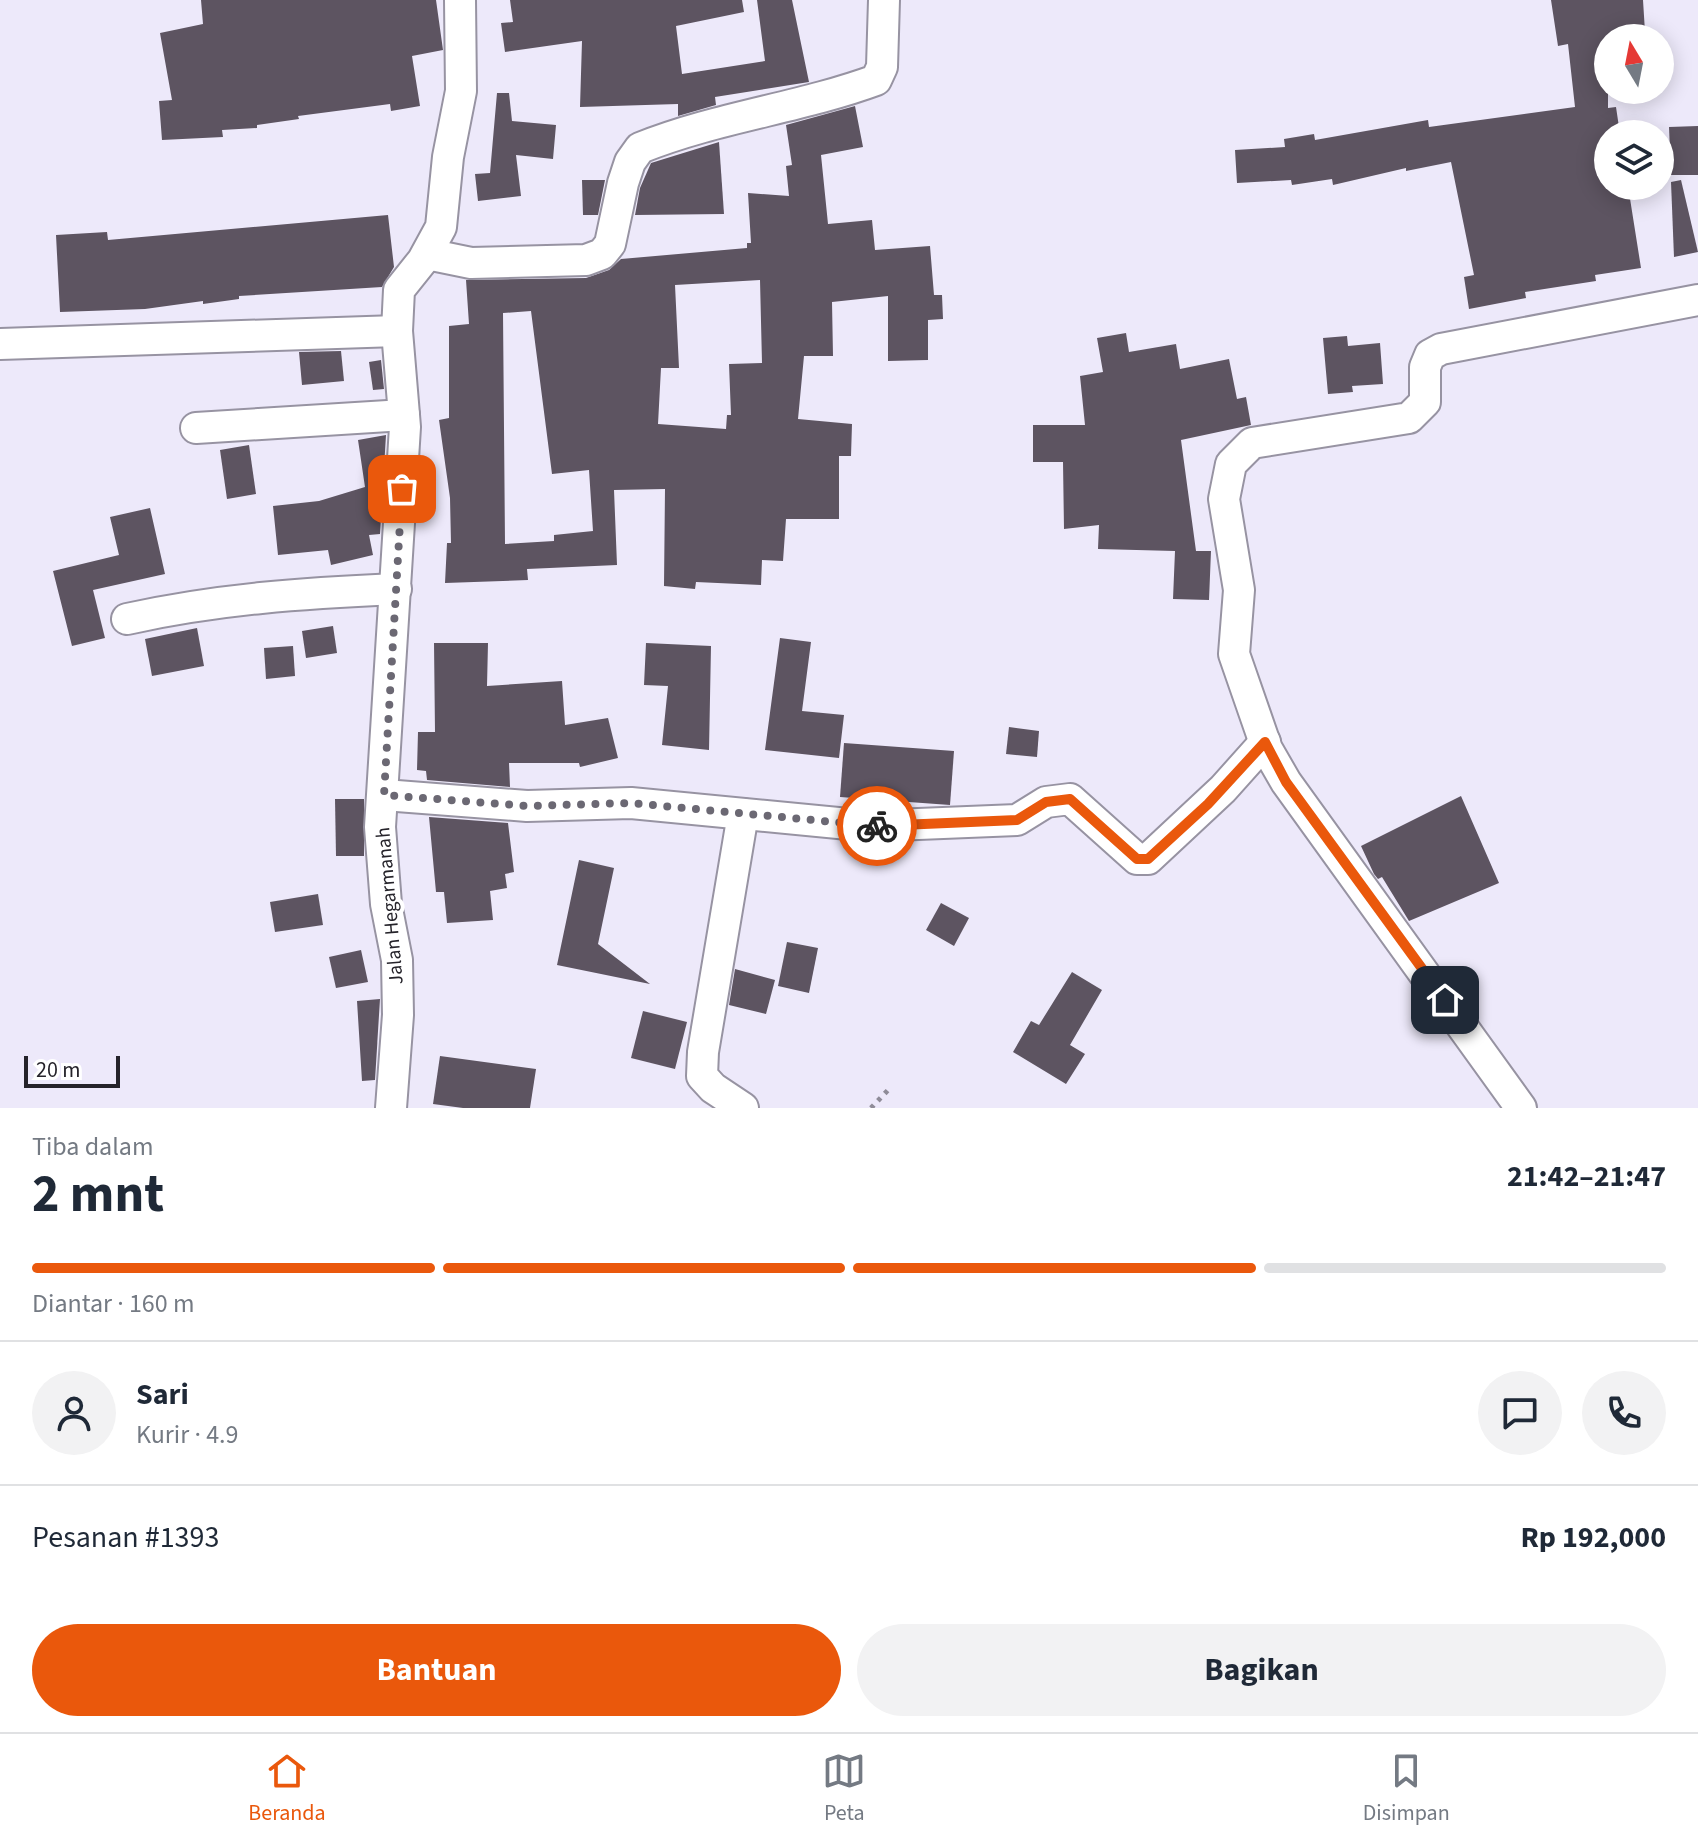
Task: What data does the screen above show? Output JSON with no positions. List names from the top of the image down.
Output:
{
  "streets": {
    "street": ["Jalan Hegarmanah"]
  },
  "scale_bar": "20 m",
  "north": "top",
  "page": {
    "scale": "20 m",
    "heading": ["2 mnt", "Tiba dalam", "21:42–21:47"],
    "panel": [
      "Sari",
      "Kurir · 4.9",
      "Pesanan #1393",
      "Rp 192,000"
    ],
    "bar": "Diantar · 160 m",
    "buttons": ["Bantuan", "Bagikan"],
    "tabs": ["Beranda", "Peta", "Disimpan"]
  }
}
